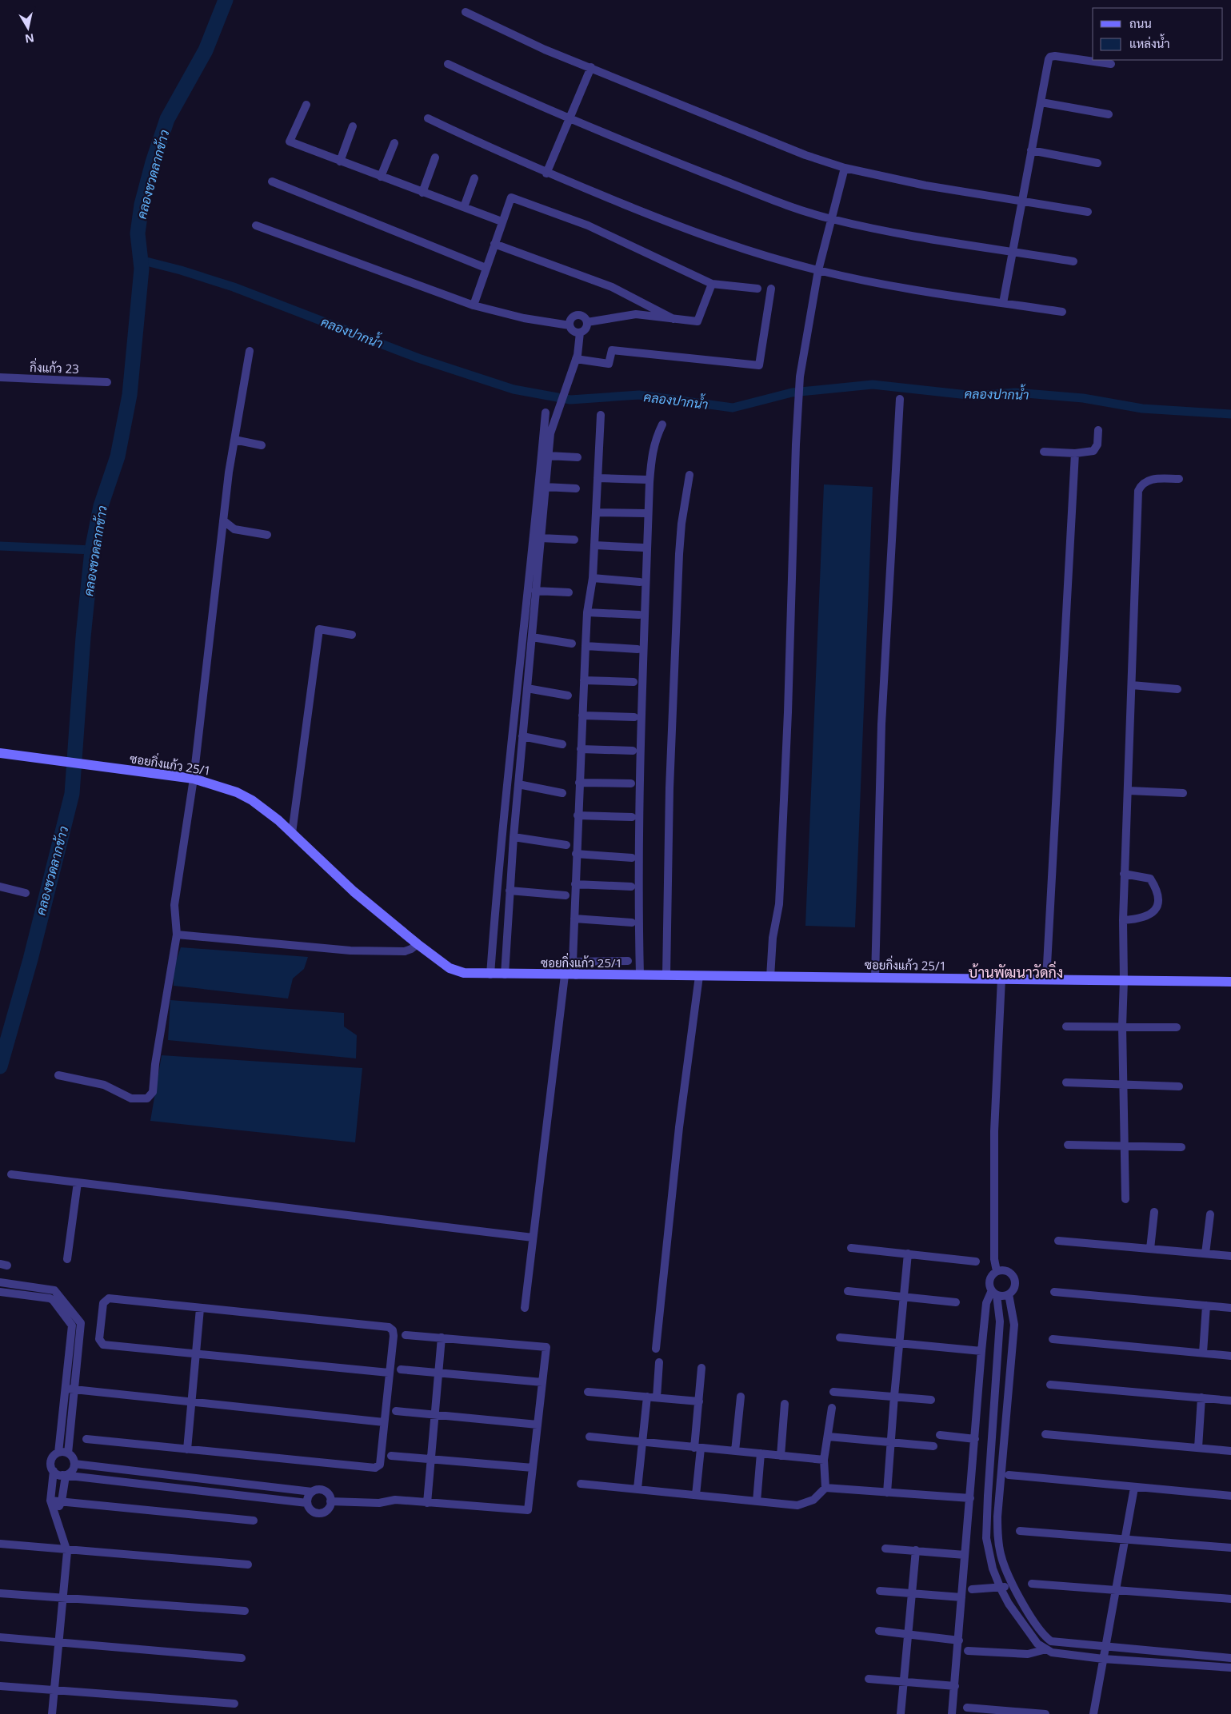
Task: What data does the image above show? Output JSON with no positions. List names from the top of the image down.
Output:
{
  "streets": {
    "street": ["กิ่งแก้ว 23", "ซอยกิ่งแก้ว 25/1"]
  },
  "districts": ["บ้านพัฒนาวัดกิ่ง"],
  "water": ["คลองชวดลากข้าว", "คลองปากน้ำ"],
  "legend": ["ถนน", "แหล่งน้ำ"],
  "north": "bottom"
}
